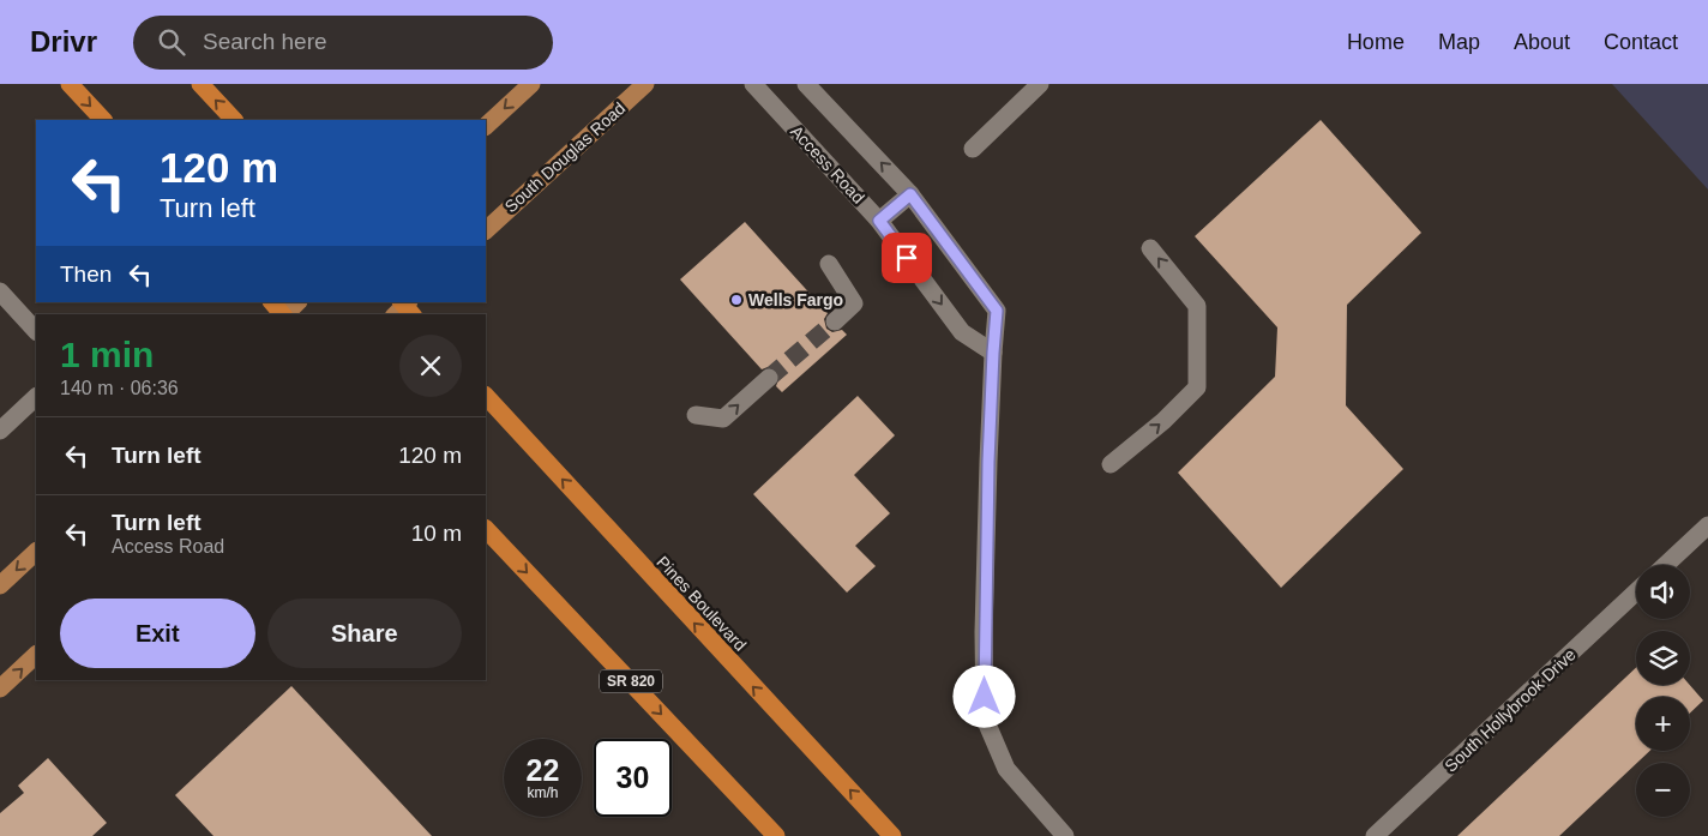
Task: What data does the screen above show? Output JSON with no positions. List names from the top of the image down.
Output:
{
  "streets": {
    "highway": ["Pines Boulevard", "SR 820"],
    "main road": ["South Douglas Road"],
    "street": ["Access Road", "South Hollybrook Drive"]
  },
  "places": ["Wells Fargo"],
  "page": {
    "header": "Drivr",
    "search": "Search here",
    "nav": [
      "Home",
      "Map",
      "About",
      "Contact"
    ],
    "turn": ["120 m", "Turn left"],
    "then": "Then",
    "heading": ["1 min", "140 m · 06:36"],
    "list": [
      {
        "name": "Turn left",
        "value": "120 m"
      },
      {
        "name": "Turn left",
        "note": "Access Road",
        "value": "10 m"
      }
    ],
    "map_buttons": ["+", "−"],
    "buttons": ["Exit", "Share"],
    "speed": "22 km/h",
    "limit": "30"
  }
}
